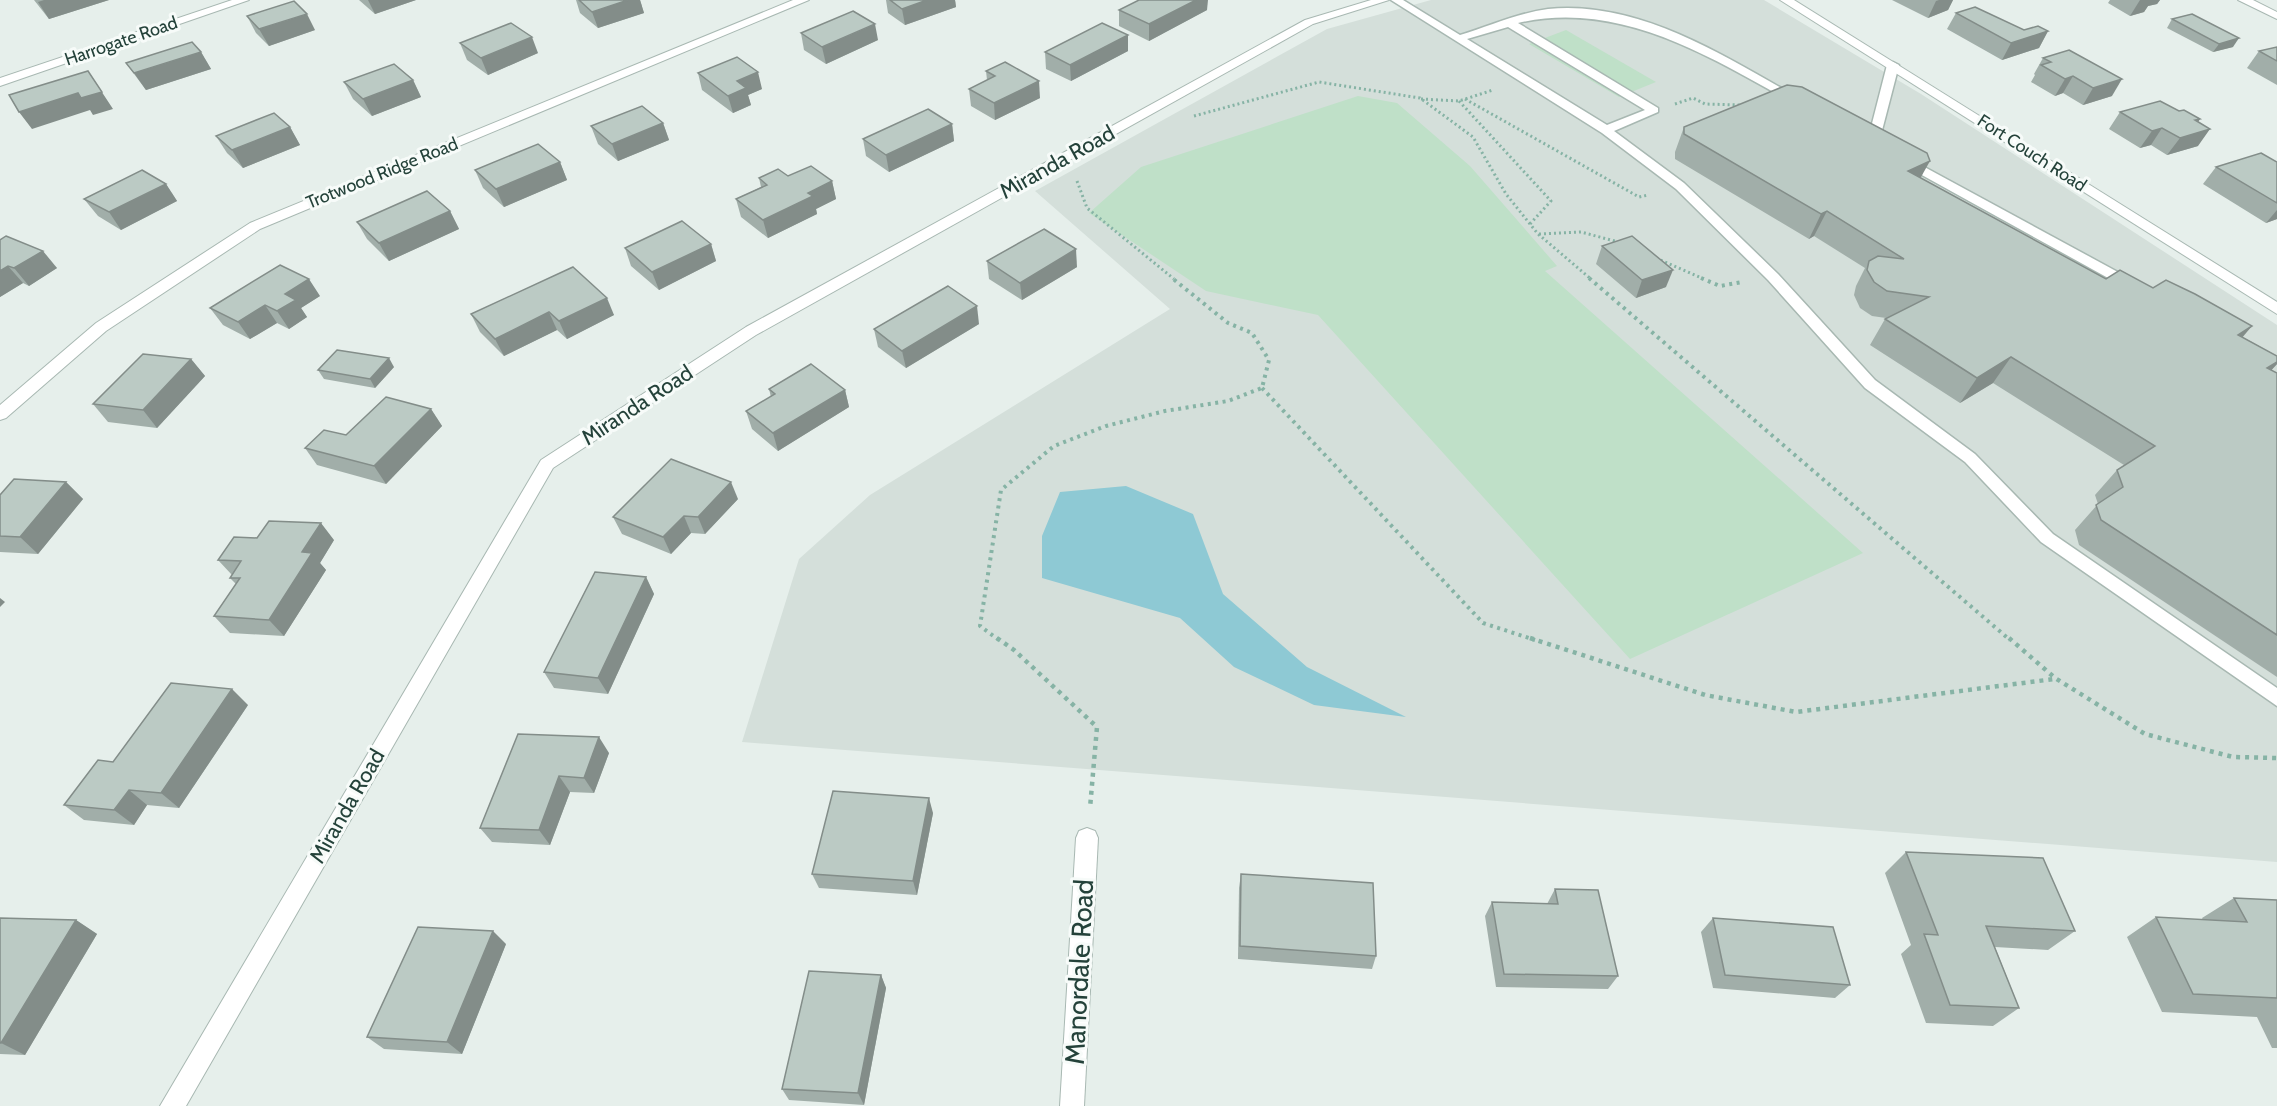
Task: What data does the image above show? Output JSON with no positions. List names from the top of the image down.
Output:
{
  "streets": {
    "street": [
      "Harrogate Road",
      "Fort Couch Road",
      "Miranda Road",
      "Trotwood Ridge Road",
      "Manordale Road"
    ]
  }
}
